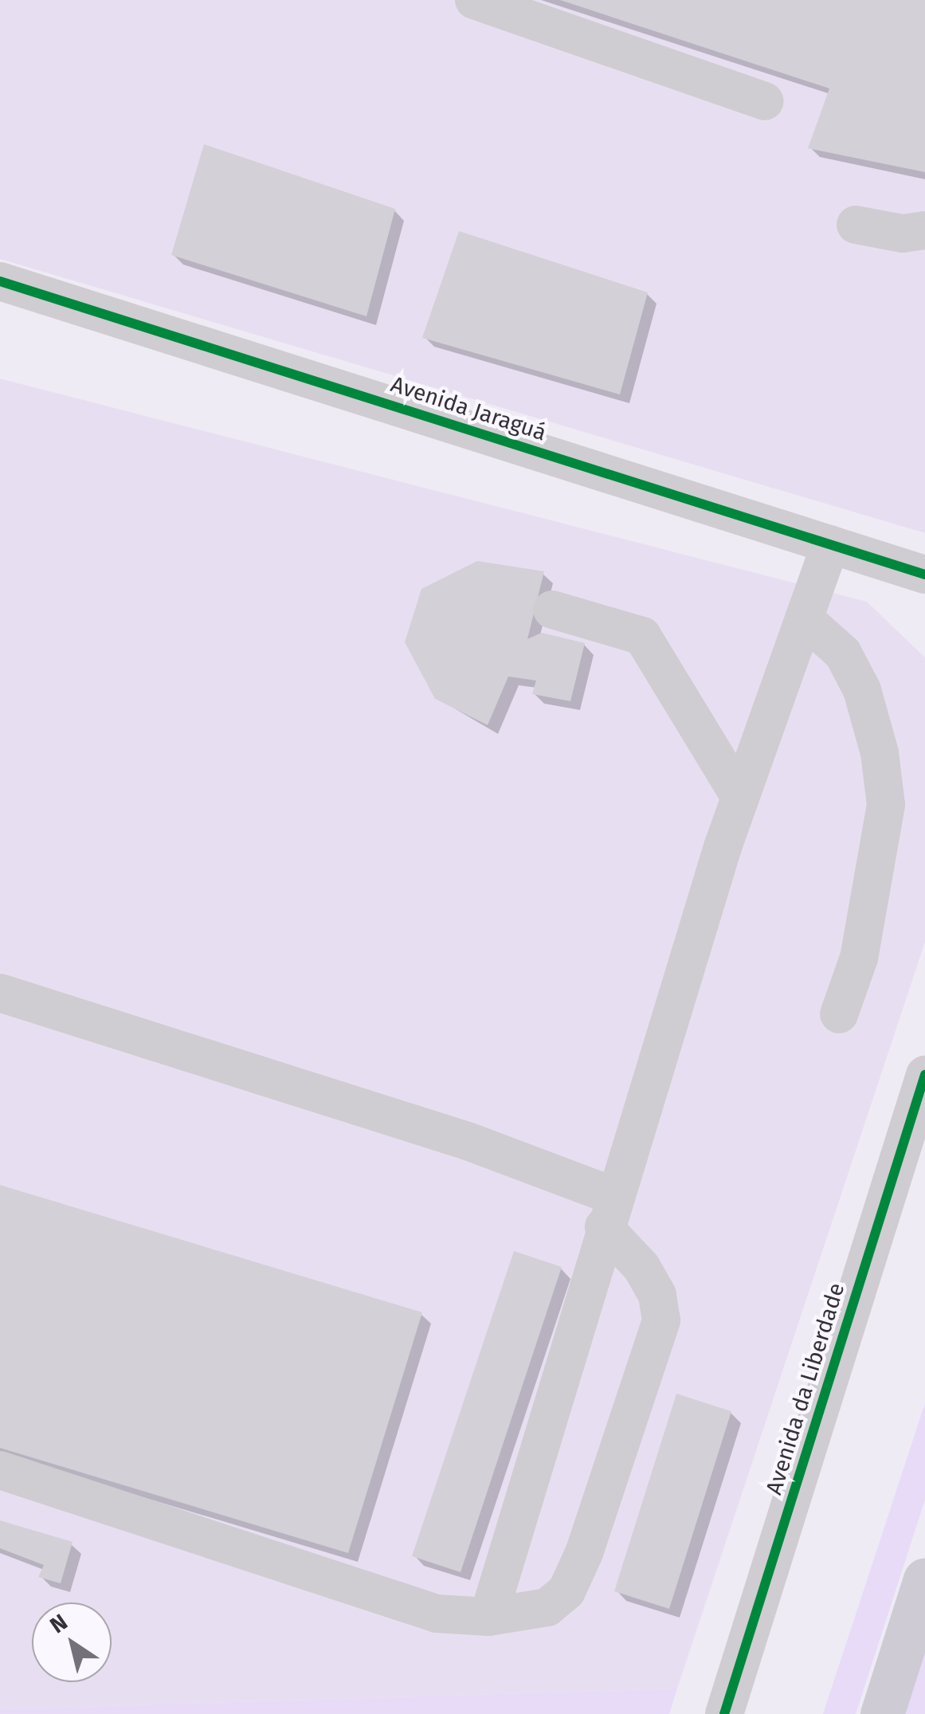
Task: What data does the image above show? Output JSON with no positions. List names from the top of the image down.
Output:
{
  "streets": {
    "street": ["Avenida Jaraguá", "Avenida da Liberdade"]
  },
  "north": "top left"
}
